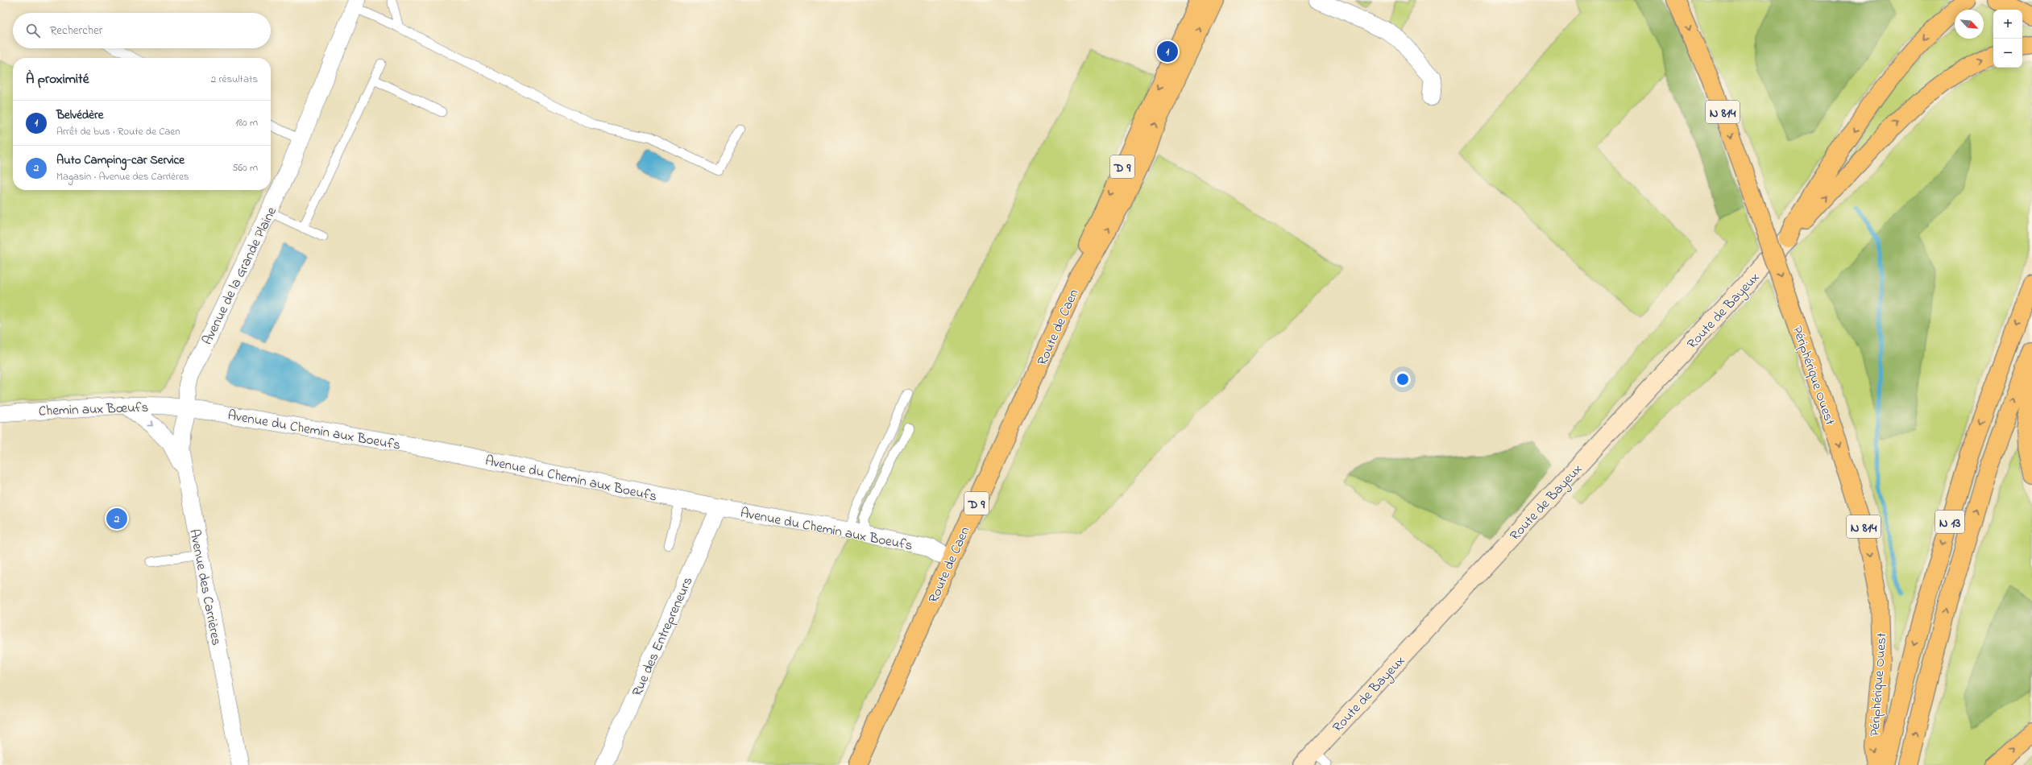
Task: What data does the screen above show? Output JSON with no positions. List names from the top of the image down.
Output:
{
  "streets": {
    "main road": [
      "N 814",
      "D 9",
      "Route de Bayeux",
      "Route de Caen",
      "Périphérique Ouest",
      "N 13"
    ],
    "street": [
      "Avenue de la Grande Plaine",
      "Chemin aux Bœufs",
      "Avenue du Chemin aux Boeufs",
      "Avenue des Carrières",
      "Rue des Entrepreneurs"
    ]
  },
  "crossings": [
    ["Avenue de la Grande Plaine", "Chemin aux Bœufs"],
    ["Avenue de la Grande Plaine", "Avenue du Chemin aux Boeufs"],
    ["Avenue de la Grande Plaine", "Avenue des Carrières"],
    ["Route de Caen", "Avenue du Chemin aux Boeufs"],
    ["Chemin aux Bœufs", "Avenue du Chemin aux Boeufs"],
    ["Chemin aux Bœufs", "Avenue des Carrières"],
    ["Avenue du Chemin aux Boeufs", "Avenue des Carrières"],
    ["Avenue du Chemin aux Boeufs", "Rue des Entrepreneurs"]
  ],
  "one_way": ["Périphérique Ouest"],
  "north": "bottom right",
  "page": {
    "map_buttons": ["+", "−"],
    "search": "Rechercher",
    "pins": ["1", "2"],
    "heading": ["À proximité", "2 résultats"],
    "list": [
      {
        "mark": "1",
        "name": "Belvédère",
        "note": "Arrêt de bus · Route de Caen",
        "value": "180 m"
      },
      {
        "mark": "2",
        "name": "Auto Camping-car Service",
        "note": "Magasin · Avenue des Carrières",
        "value": "560 m"
      }
    ]
  }
}
